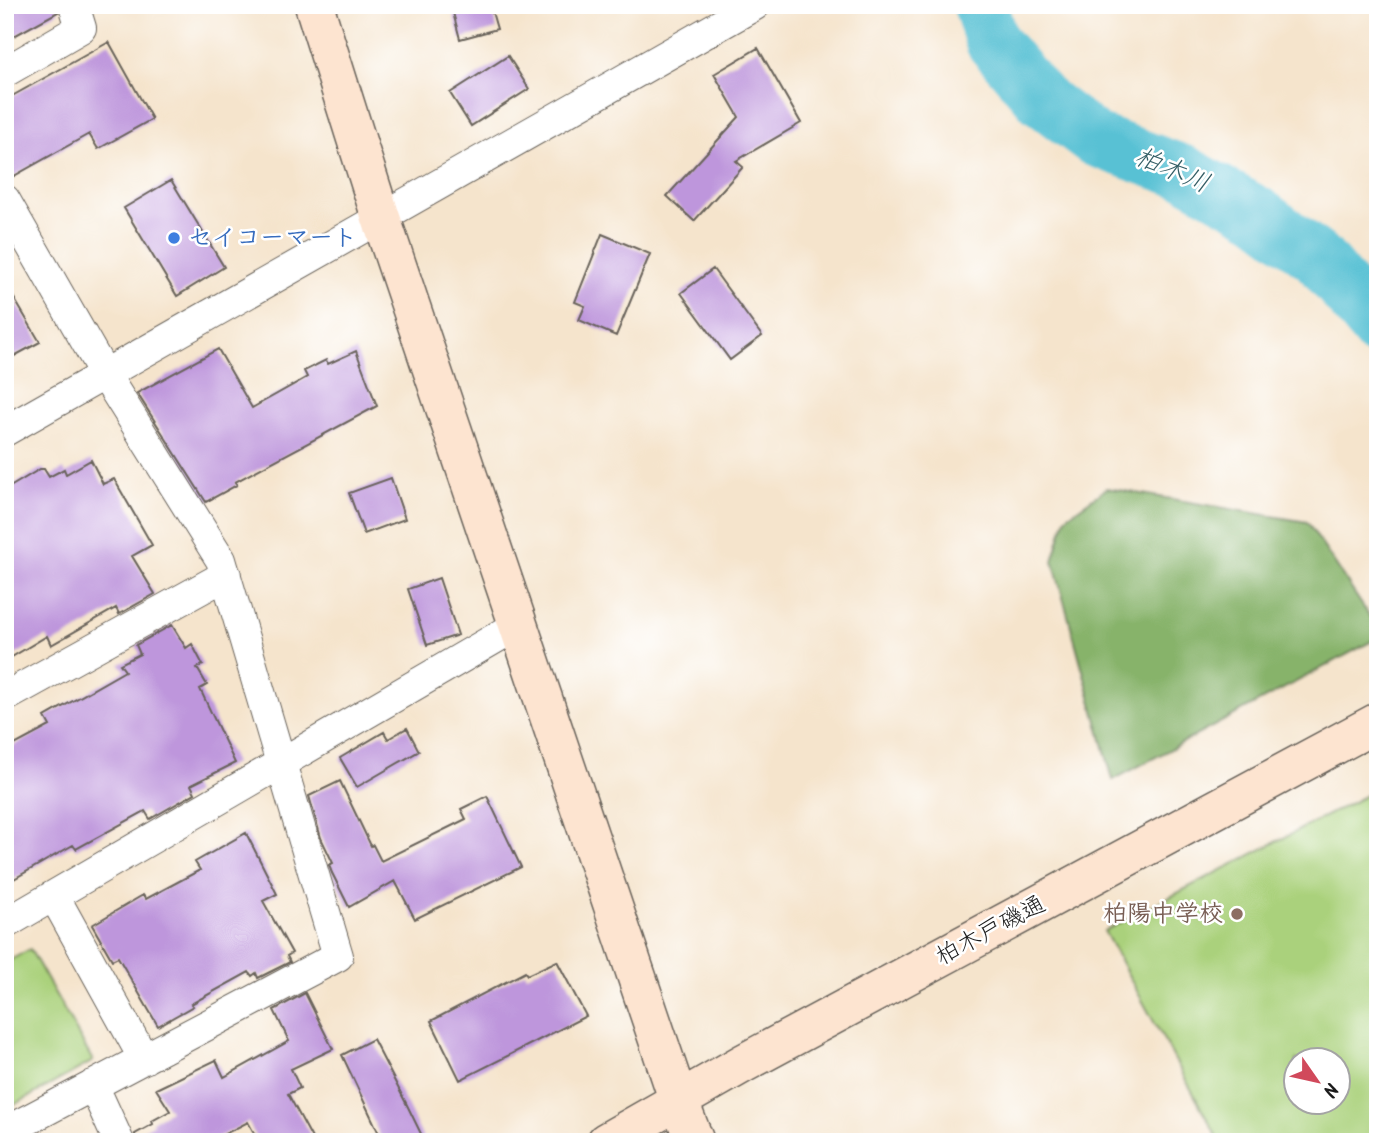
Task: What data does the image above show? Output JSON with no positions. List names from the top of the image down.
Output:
{
  "streets": {
    "street": ["柏木戸磯通"]
  },
  "water": ["柏木川"],
  "places": ["セイコーマート", "柏陽中学校"],
  "north": "bottom right"
}
